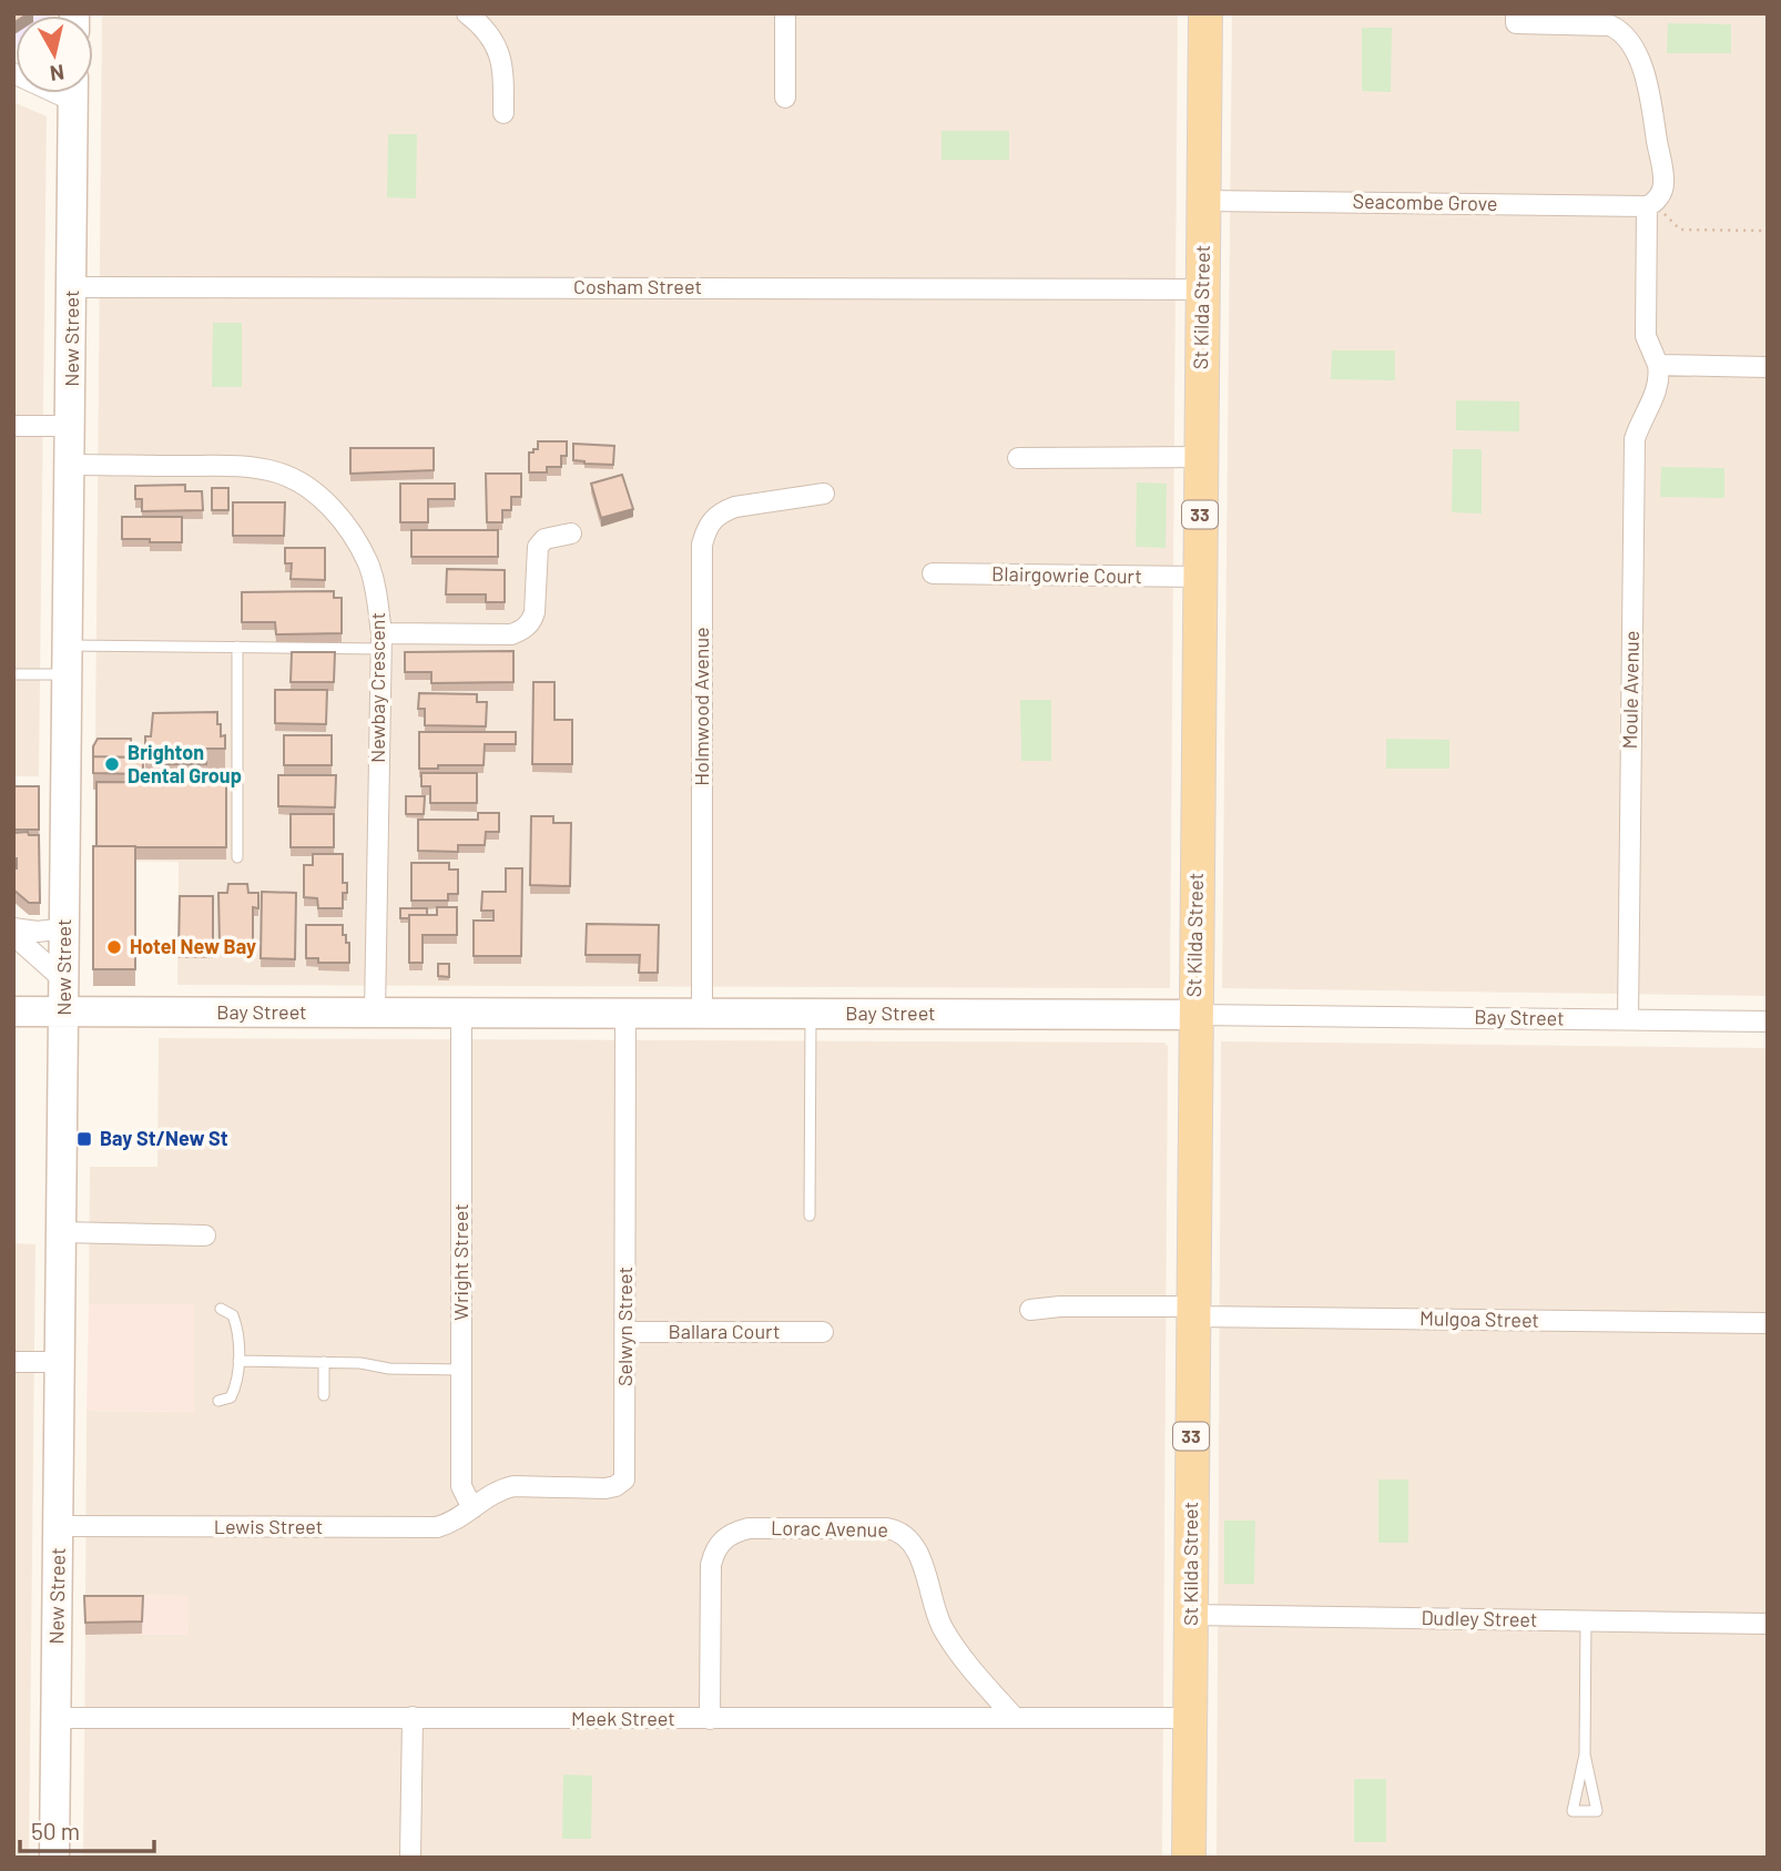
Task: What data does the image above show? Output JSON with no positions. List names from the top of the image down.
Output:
{
  "streets": {
    "main road": [
      "St Kilda Street",
      "New Street",
      "33",
      "Bay Street"
    ],
    "street": [
      "Seacombe Grove",
      "Cosham Street",
      "Blairgowrie Court",
      "Newbay Crescent",
      "Moule Avenue",
      "Holmwood Avenue",
      "Wright Street",
      "Mulgoa Street",
      "Selwyn Street",
      "Ballara Court",
      "Lewis Street",
      "Lorac Avenue",
      "Dudley Street",
      "Meek Street"
    ]
  },
  "crossings": [
    ["Seacombe Grove", "St Kilda Street"],
    ["Cosham Street", "St Kilda Street"],
    ["Cosham Street", "New Street"],
    ["St Kilda Street", "Blairgowrie Court"],
    ["St Kilda Street", "Bay Street"],
    ["St Kilda Street", "Mulgoa Street"],
    ["St Kilda Street", "Dudley Street"],
    ["St Kilda Street", "Meek Street"],
    ["New Street", "Newbay Crescent"],
    ["New Street", "Bay Street"],
    ["New Street", "Lewis Street"],
    ["New Street", "Meek Street"],
    ["Newbay Crescent", "Bay Street"],
    ["Moule Avenue", "Bay Street"],
    ["Holmwood Avenue", "Bay Street"],
    ["Bay Street", "Wright Street"],
    ["Bay Street", "Selwyn Street"],
    ["Wright Street", "Selwyn Street"],
    ["Wright Street", "Lewis Street"],
    ["Selwyn Street", "Ballara Court"],
    ["Selwyn Street", "Lewis Street"],
    ["Lorac Avenue", "Meek Street"]
  ],
  "places": {
    "other": ["Brighton Dental Group", "Hotel New Bay"],
    "transit": ["Bay St/New St"]
  },
  "scale_bar": "50 m",
  "north": "bottom"
}
